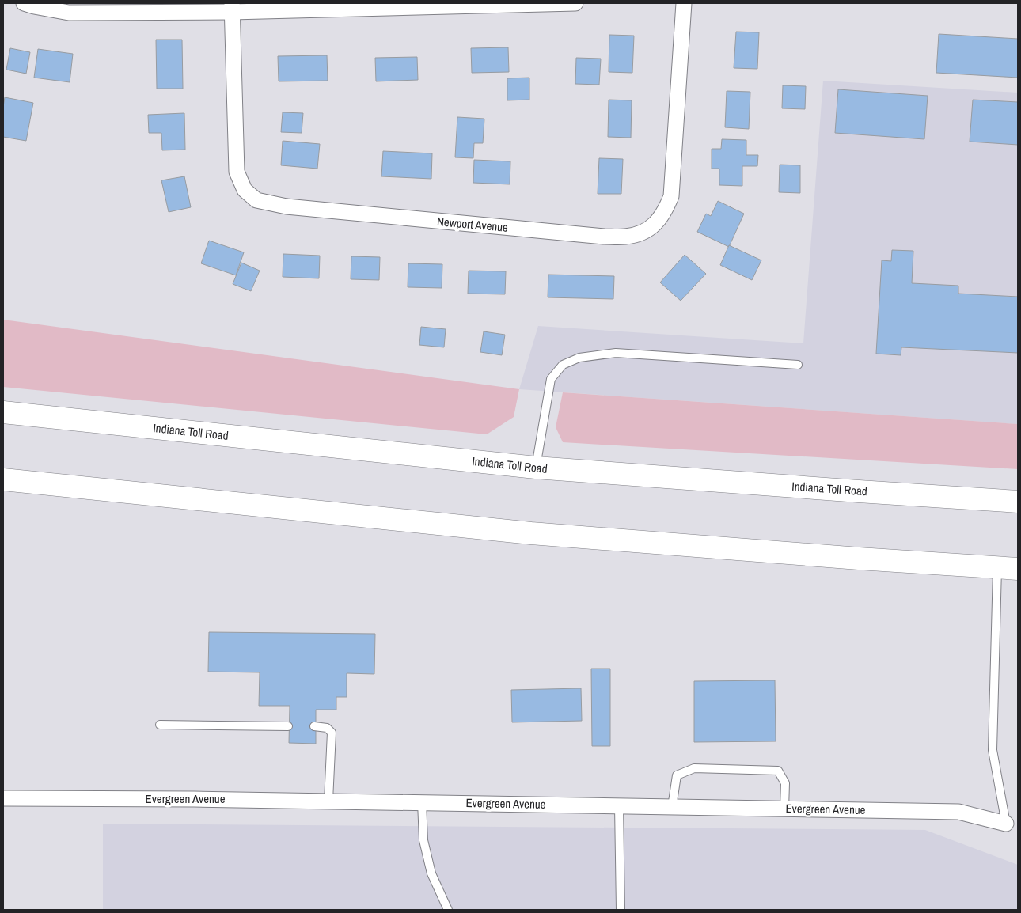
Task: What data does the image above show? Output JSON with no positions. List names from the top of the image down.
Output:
{
  "streets": {
    "highway": ["Indiana Toll Road"],
    "street": ["Newport Avenue", "Evergreen Avenue"]
  }
}
